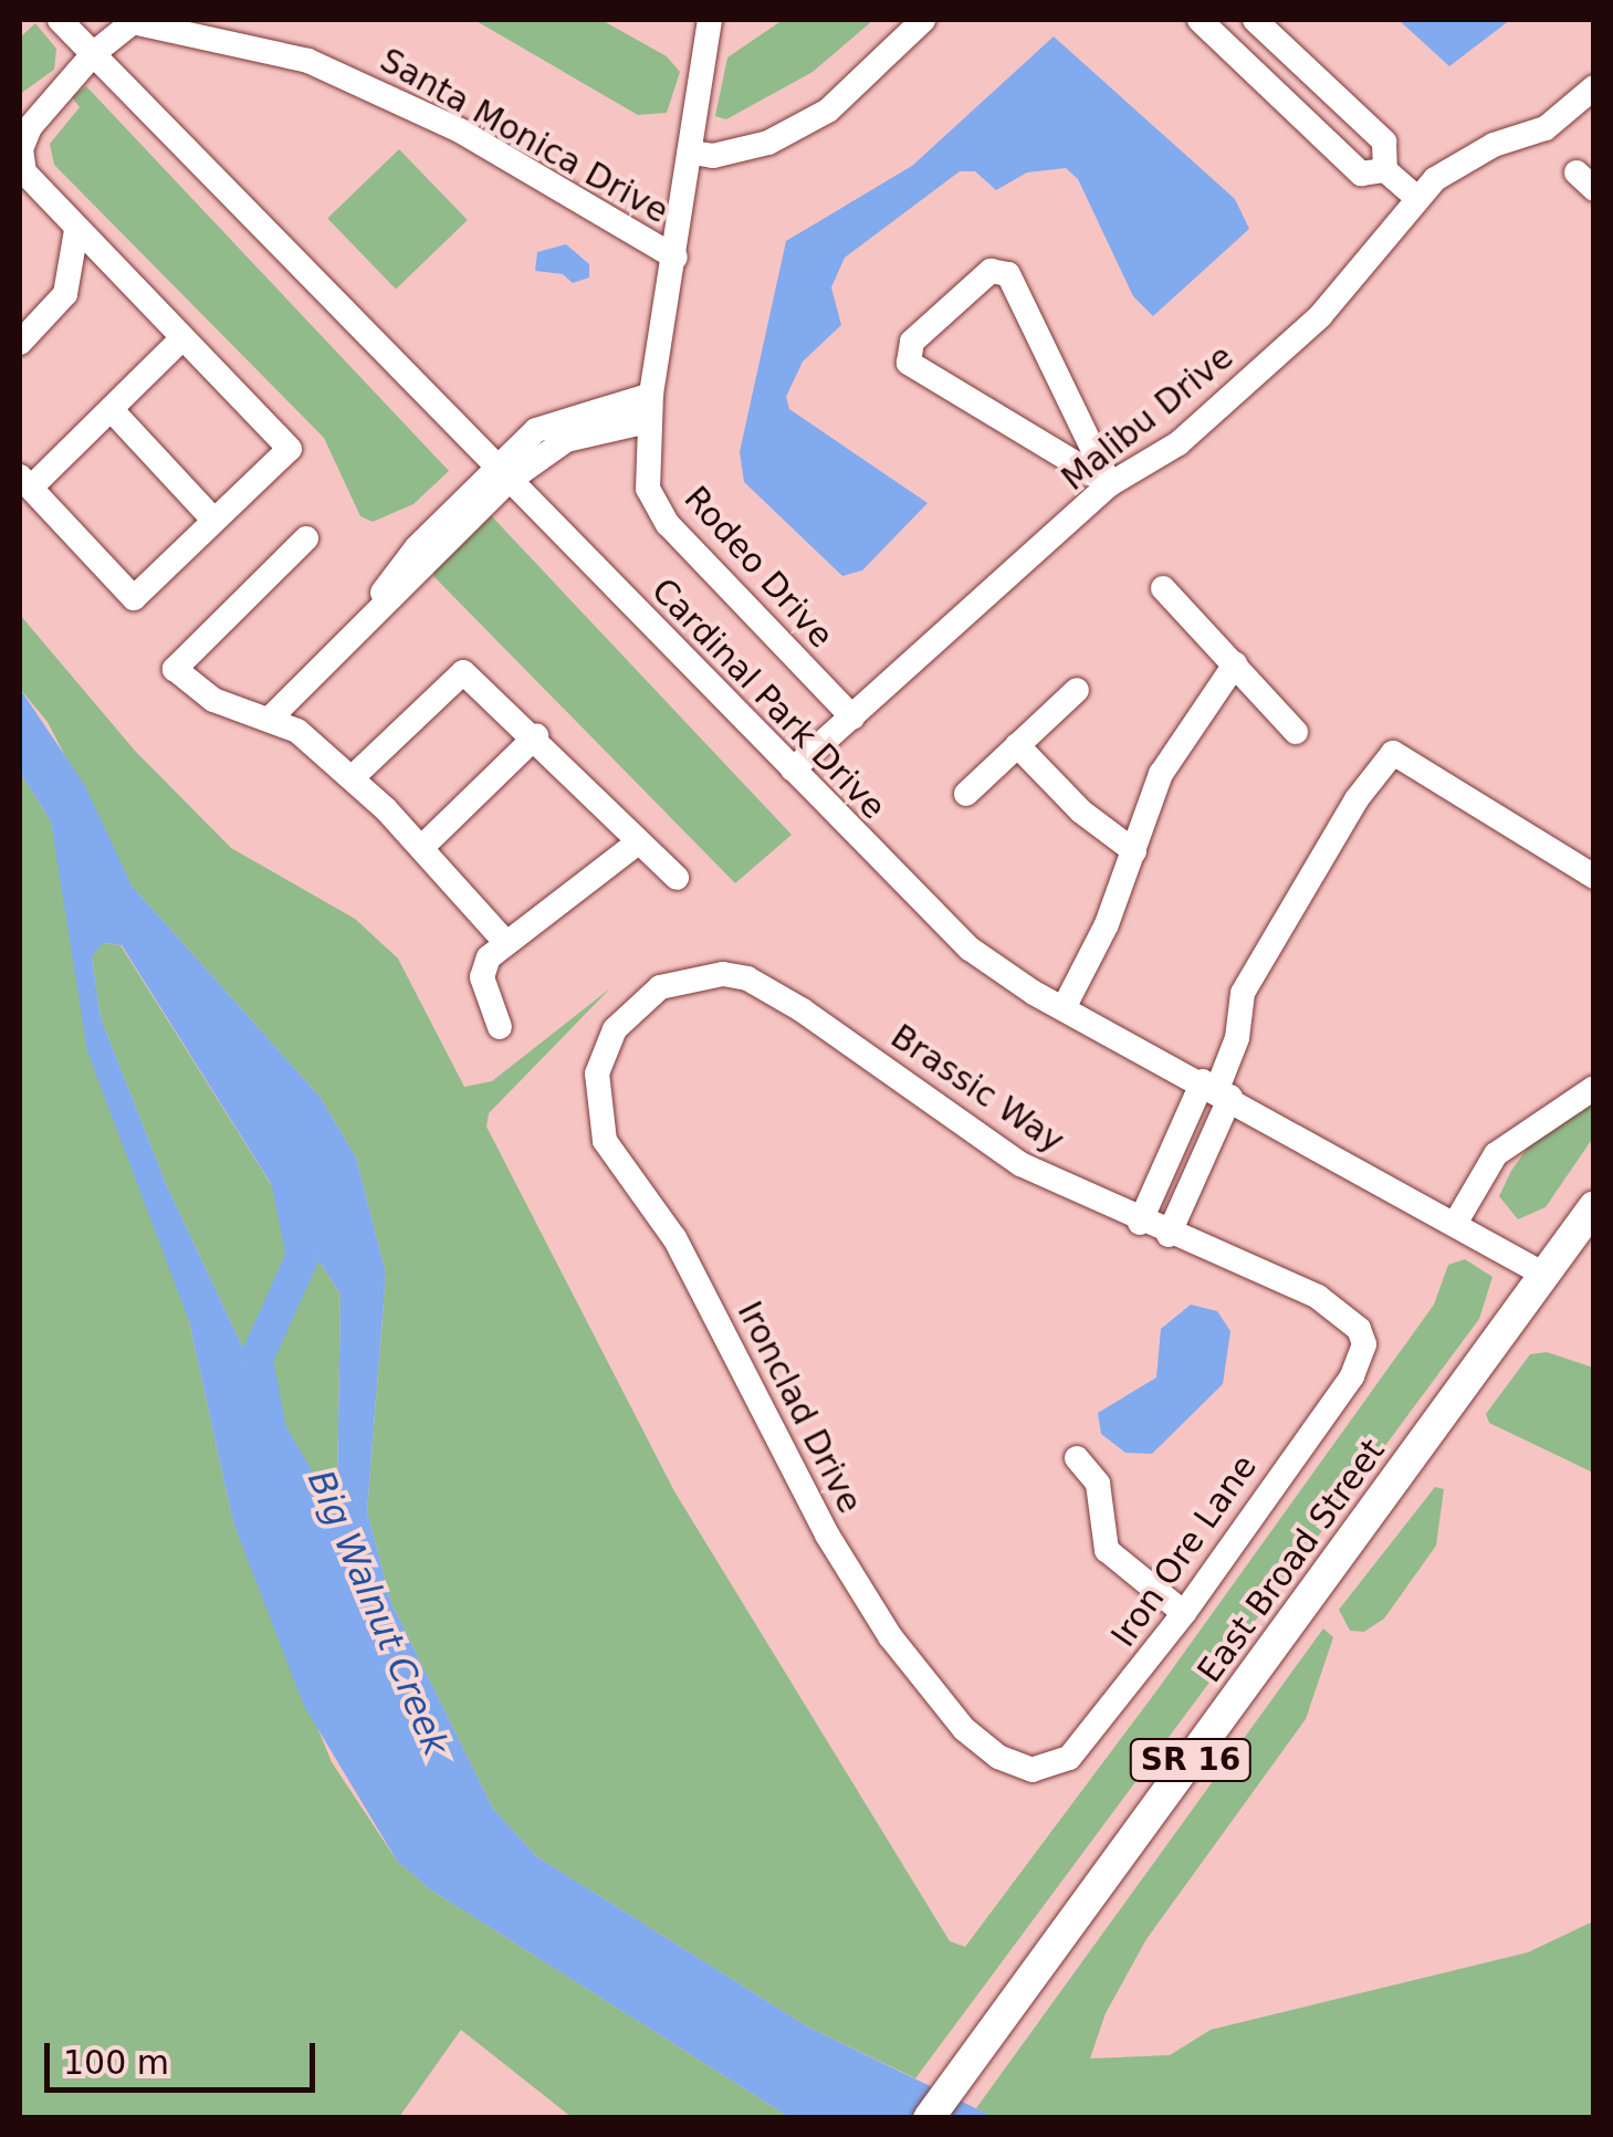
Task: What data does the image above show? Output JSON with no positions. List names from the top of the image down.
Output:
{
  "streets": {
    "main road": ["East Broad Street", "SR 16"],
    "street": [
      "Santa Monica Drive",
      "Malibu Drive",
      "Rodeo Drive",
      "Cardinal Park Drive",
      "Brassic Way",
      "Ironclad Drive",
      "Iron Ore Lane"
    ]
  },
  "crossings": [
    ["Santa Monica Drive", "Rodeo Drive"],
    ["Santa Monica Drive", "Cardinal Park Drive"],
    ["Malibu Drive", "Rodeo Drive"],
    ["Malibu Drive", "Cardinal Park Drive"],
    ["Cardinal Park Drive", "East Broad Street"],
    ["Brassic Way", "Ironclad Drive"],
    ["Brassic Way", "Iron Ore Lane"],
    ["Ironclad Drive", "Iron Ore Lane"]
  ],
  "water": ["Big Walnut Creek"],
  "scale_bar": "100 m"
}
